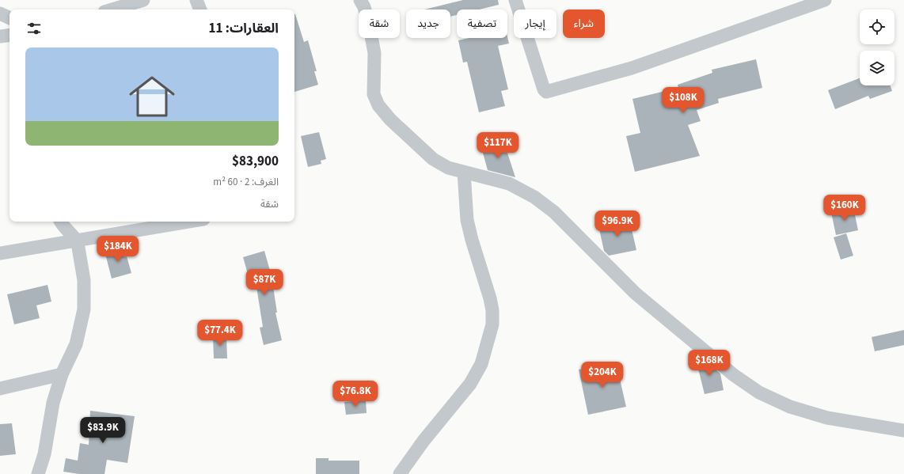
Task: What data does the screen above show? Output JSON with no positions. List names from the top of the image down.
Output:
{
  "page": {
    "chip": [
      "شراء",
      "إيجار",
      "تصفية",
      "جديد",
      "شقة"
    ],
    "heading": "العقارات: 11",
    "list": [
      {
        "name": "$83,900",
        "note": "الغرف: 2 · 60 m² · شقة"
      }
    ],
    "price": [
      "$108K",
      "$117K",
      "$160K",
      "$96.9K",
      "$184K",
      "$87K",
      "$77.4K",
      "$168K",
      "$204K",
      "$76.8K",
      "$83.9K"
    ]
  }
}
